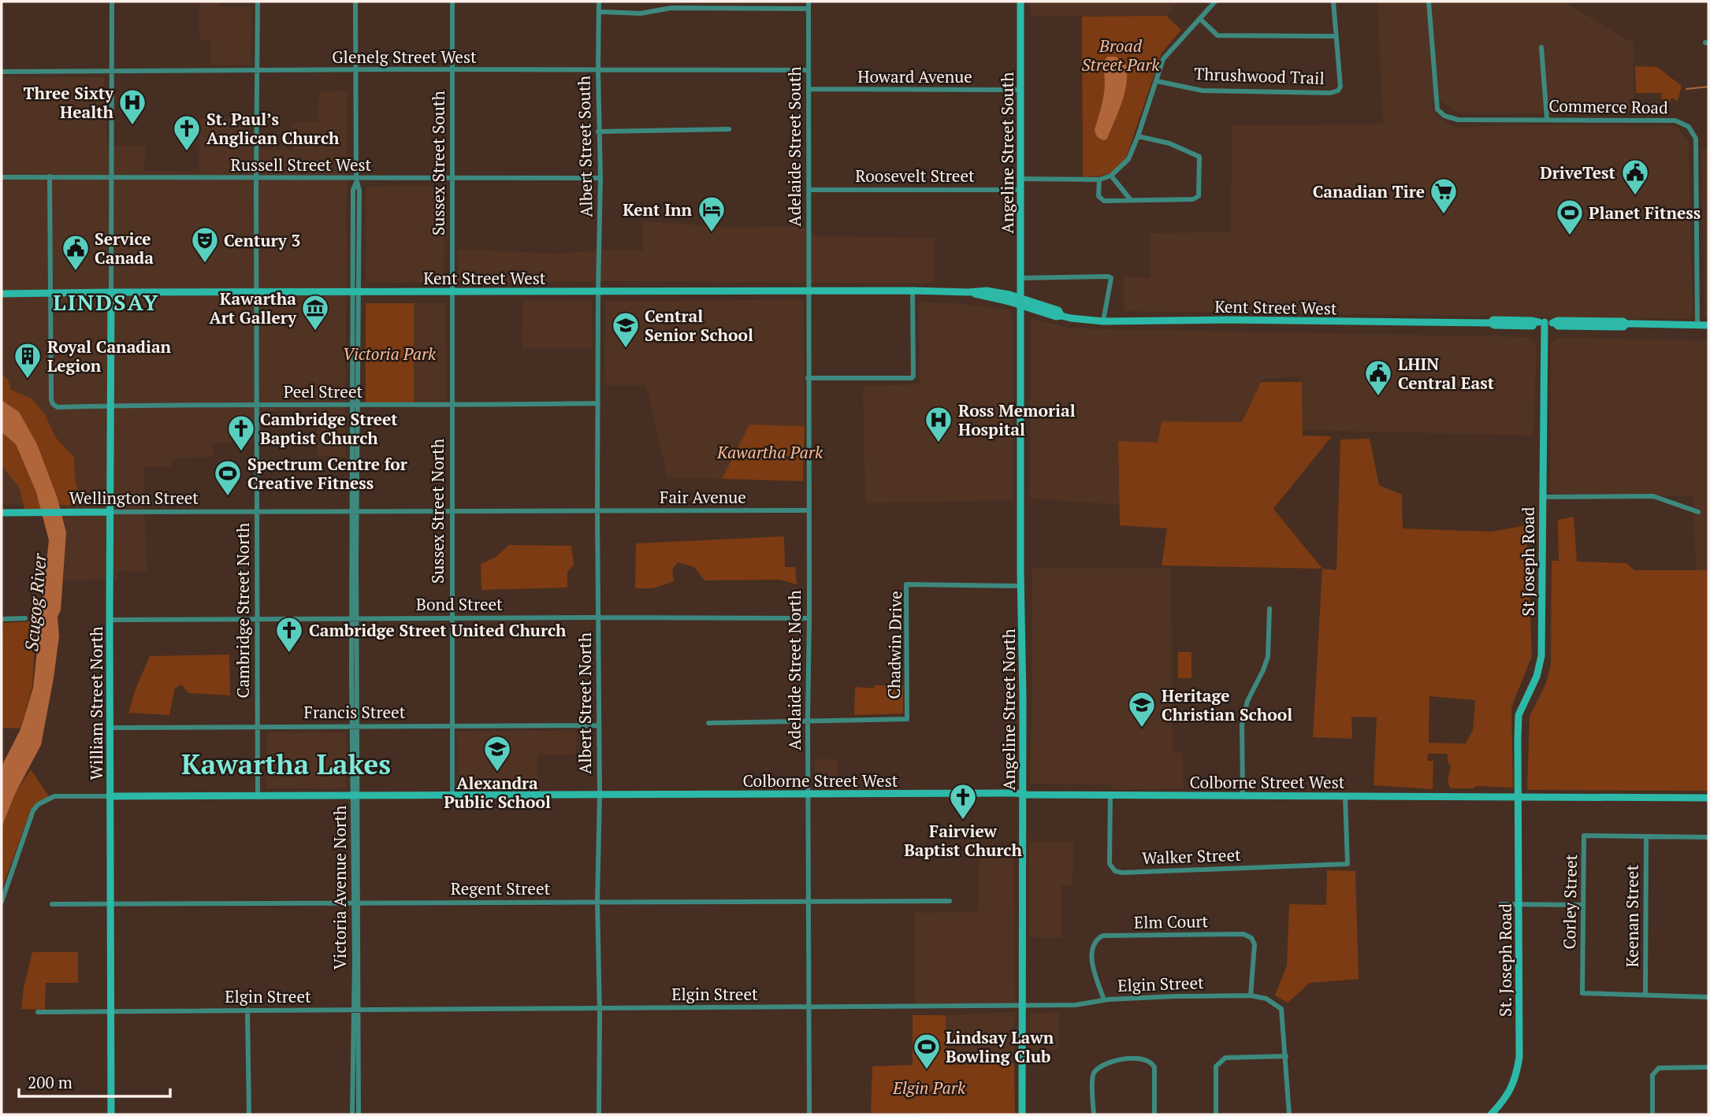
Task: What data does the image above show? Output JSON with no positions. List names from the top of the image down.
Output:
{
  "streets": {
    "main road": [
      "Angeline Street South",
      "Kent Street West",
      "Wellington Street",
      "St Joseph Road",
      "William Street North",
      "Angeline Street North",
      "Colborne Street West",
      "St. Joseph Road"
    ],
    "street": [
      "Glenelg Street West",
      "Thrushwood Trail",
      "Howard Avenue",
      "Commerce Road",
      "Albert Street South",
      "Adelaide Street South",
      "Sussex Street South",
      "Russell Street West",
      "Roosevelt Street",
      "Peel Street",
      "Fair Avenue",
      "Sussex Street North",
      "Bond Street",
      "Cambridge Street North",
      "Chadwin Drive",
      "Adelaide Street North",
      "Albert Street North",
      "Francis Street",
      "Walker Street",
      "Victoria Avenue North",
      "Regent Street",
      "Corley Street",
      "Keenan Street",
      "Elm Court",
      "Elgin Street"
    ]
  },
  "crossings": [
    ["Glenelg Street West", "Albert Street South"],
    ["Glenelg Street West", "Adelaide Street South"],
    ["Glenelg Street West", "Sussex Street South"],
    ["Glenelg Street West", "Cambridge Street North"],
    ["Glenelg Street West", "Victoria Avenue North"],
    ["Howard Avenue", "Adelaide Street South"],
    ["Howard Avenue", "Angeline Street South"],
    ["Commerce Road", "Kent Street West"],
    ["Albert Street South", "Russell Street West"],
    ["Albert Street South", "Kent Street West"],
    ["Albert Street South", "Albert Street North"],
    ["Adelaide Street South", "Roosevelt Street"],
    ["Adelaide Street South", "Kent Street West"],
    ["Adelaide Street South", "Adelaide Street North"],
    ["Angeline Street South", "Roosevelt Street"],
    ["Angeline Street South", "Kent Street West"],
    ["Angeline Street South", "Angeline Street North"],
    ["Sussex Street South", "Russell Street West"],
    ["Sussex Street South", "Kent Street West"],
    ["Sussex Street South", "Sussex Street North"],
    ["Russell Street West", "Cambridge Street North"],
    ["Russell Street West", "Victoria Avenue North"],
    ["Kent Street West", "Peel Street"],
    ["Kent Street West", "Sussex Street North"],
    ["Kent Street West", "St Joseph Road"],
    ["Kent Street West", "Cambridge Street North"],
    ["Kent Street West", "Adelaide Street North"],
    ["Kent Street West", "William Street North"],
    ["Kent Street West", "Albert Street North"],
    ["Kent Street West", "Angeline Street North"],
    ["Kent Street West", "Victoria Avenue North"],
    ["Peel Street", "Sussex Street North"],
    ["Peel Street", "Cambridge Street North"],
    ["Peel Street", "William Street North"],
    ["Peel Street", "Albert Street North"],
    ["Peel Street", "Victoria Avenue North"],
    ["Fair Avenue", "Wellington Street"],
    ["Fair Avenue", "Adelaide Street North"],
    ["Fair Avenue", "Albert Street North"],
    ["Wellington Street", "Sussex Street North"],
    ["Wellington Street", "Cambridge Street North"],
    ["Wellington Street", "William Street North"],
    ["Wellington Street", "Albert Street North"],
    ["Wellington Street", "Victoria Avenue North"],
    ["Sussex Street North", "Bond Street"],
    ["Sussex Street North", "Francis Street"],
    ["Sussex Street North", "Colborne Street West"],
    ["St Joseph Road", "Colborne Street West"],
    ["St Joseph Road", "St. Joseph Road"],
    ["Bond Street", "Cambridge Street North"],
    ["Bond Street", "Adelaide Street North"],
    ["Bond Street", "William Street North"],
    ["Bond Street", "Albert Street North"],
    ["Bond Street", "Victoria Avenue North"],
    ["Cambridge Street North", "Francis Street"],
    ["Cambridge Street North", "Colborne Street West"],
    ["Chadwin Drive", "Adelaide Street North"],
    ["Chadwin Drive", "Angeline Street North"],
    ["Adelaide Street North", "Colborne Street West"],
    ["Adelaide Street North", "Regent Street"],
    ["Adelaide Street North", "Elgin Street"],
    ["William Street North", "Francis Street"],
    ["William Street North", "Colborne Street West"],
    ["William Street North", "Regent Street"],
    ["William Street North", "Elgin Street"],
    ["Albert Street North", "Francis Street"],
    ["Albert Street North", "Colborne Street West"],
    ["Albert Street North", "Regent Street"],
    ["Albert Street North", "Elgin Street"],
    ["Angeline Street North", "Colborne Street West"],
    ["Angeline Street North", "Elgin Street"],
    ["Francis Street", "Victoria Avenue North"],
    ["Colborne Street West", "Walker Street"],
    ["Colborne Street West", "Victoria Avenue North"],
    ["Colborne Street West", "St. Joseph Road"],
    ["Victoria Avenue North", "Regent Street"],
    ["Victoria Avenue North", "Elgin Street"],
    ["Corley Street", "Keenan Street"],
    ["Elm Court", "Elgin Street"]
  ],
  "districts": ["LINDSAY", "Kawartha Lakes"],
  "water": ["Scugog River"],
  "parks": [
    "Broad Street Park",
    "Victoria Park",
    "Kawartha Park",
    "Elgin Park"
  ],
  "places": {
    "hospital": ["Three Sixty Health", "Ross Memorial Hospital"],
    "church": [
      "St. Paul’s Anglican Church",
      "Cambridge Street Baptist Church",
      "Cambridge Street United Church",
      "Fairview Baptist Church"
    ],
    "public building": ["DriveTest", "Service Canada", "LHIN Central East"],
    "supermarket": ["Canadian Tire"],
    "hotel": ["Kent Inn"],
    "sports": ["Planet Fitness", "Spectrum Centre for Creative Fitness", "Lindsay Lawn Bowling Club"],
    "theatre": ["Century 3"],
    "museum": ["Kawartha Art Gallery"],
    "school or university": ["Central Senior School", "Heritage Christian School", "Alexandra Public School"],
    "building": ["Royal Canadian Legion"]
  },
  "scale_bar": "200 m"
}
